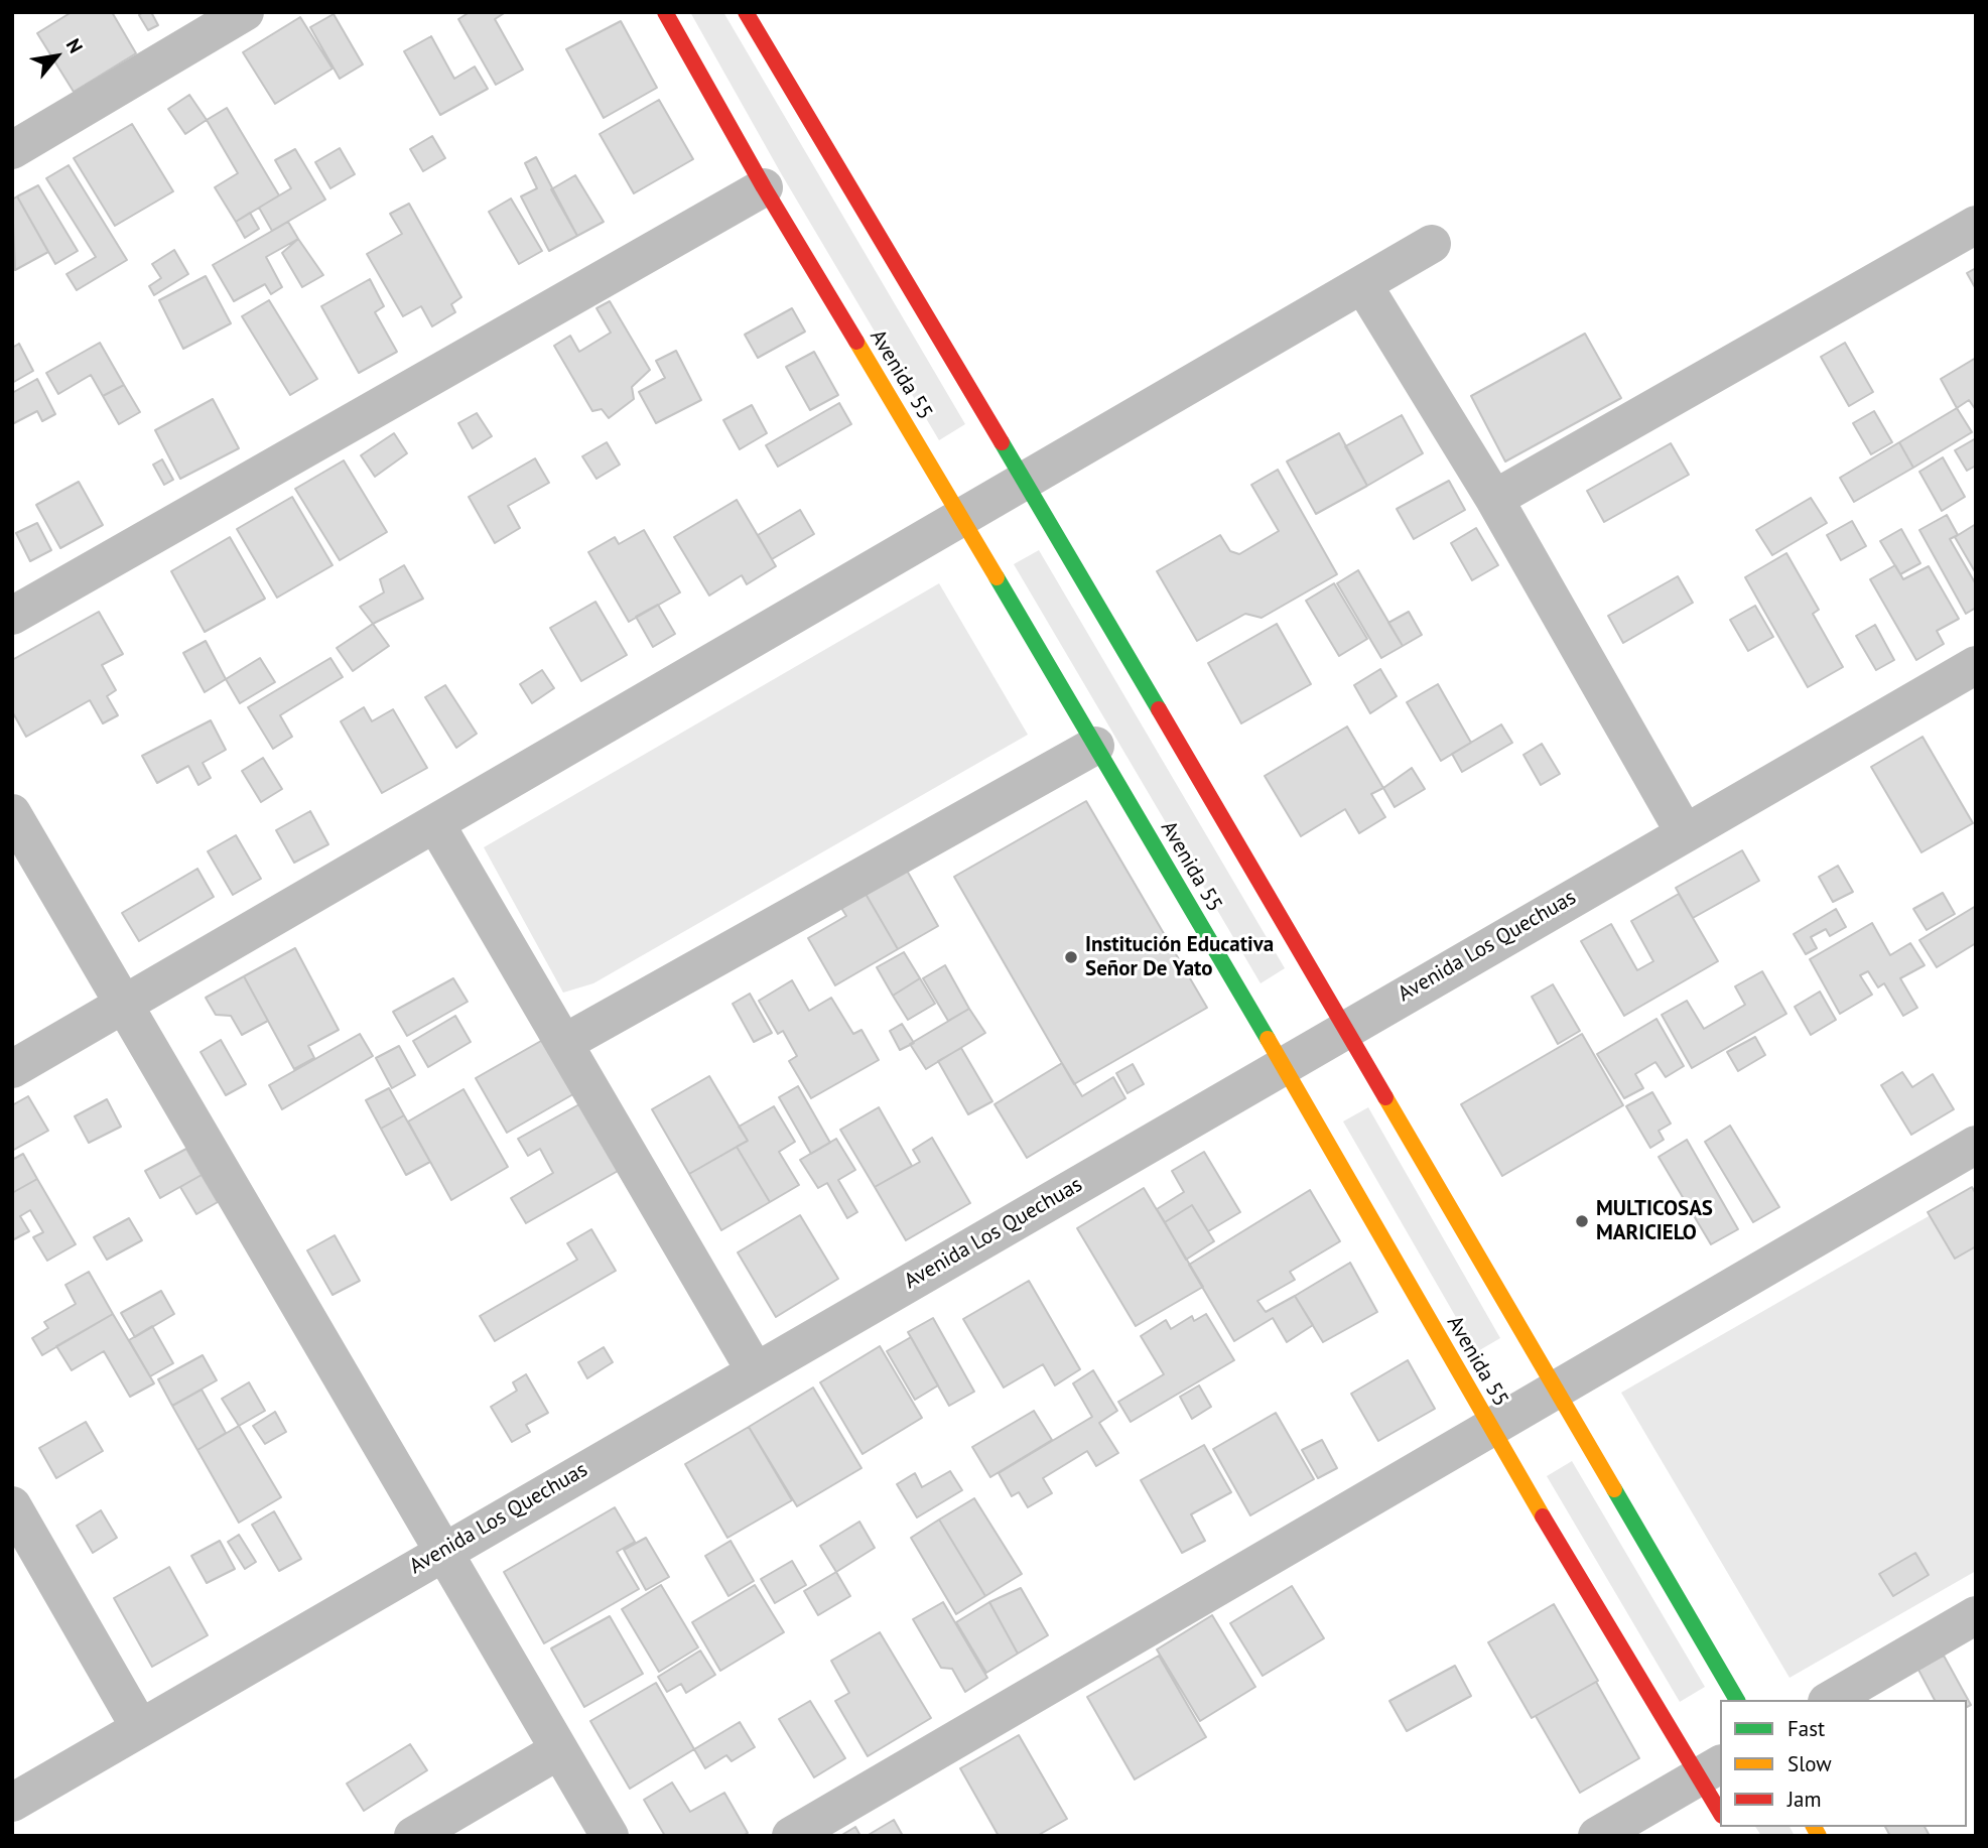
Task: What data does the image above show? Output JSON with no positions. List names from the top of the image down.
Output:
{
  "streets": {
    "street": ["Avenida 55", "Avenida Los Quechuas"]
  },
  "crossings": [
    ["Avenida 55", "Avenida Los Quechuas"]
  ],
  "places": ["Institución Educativa Señor De Yato", "MULTICOSAS MARICIELO"],
  "legend": ["Fast", "Slow", "Jam"],
  "north": "top right"
}
